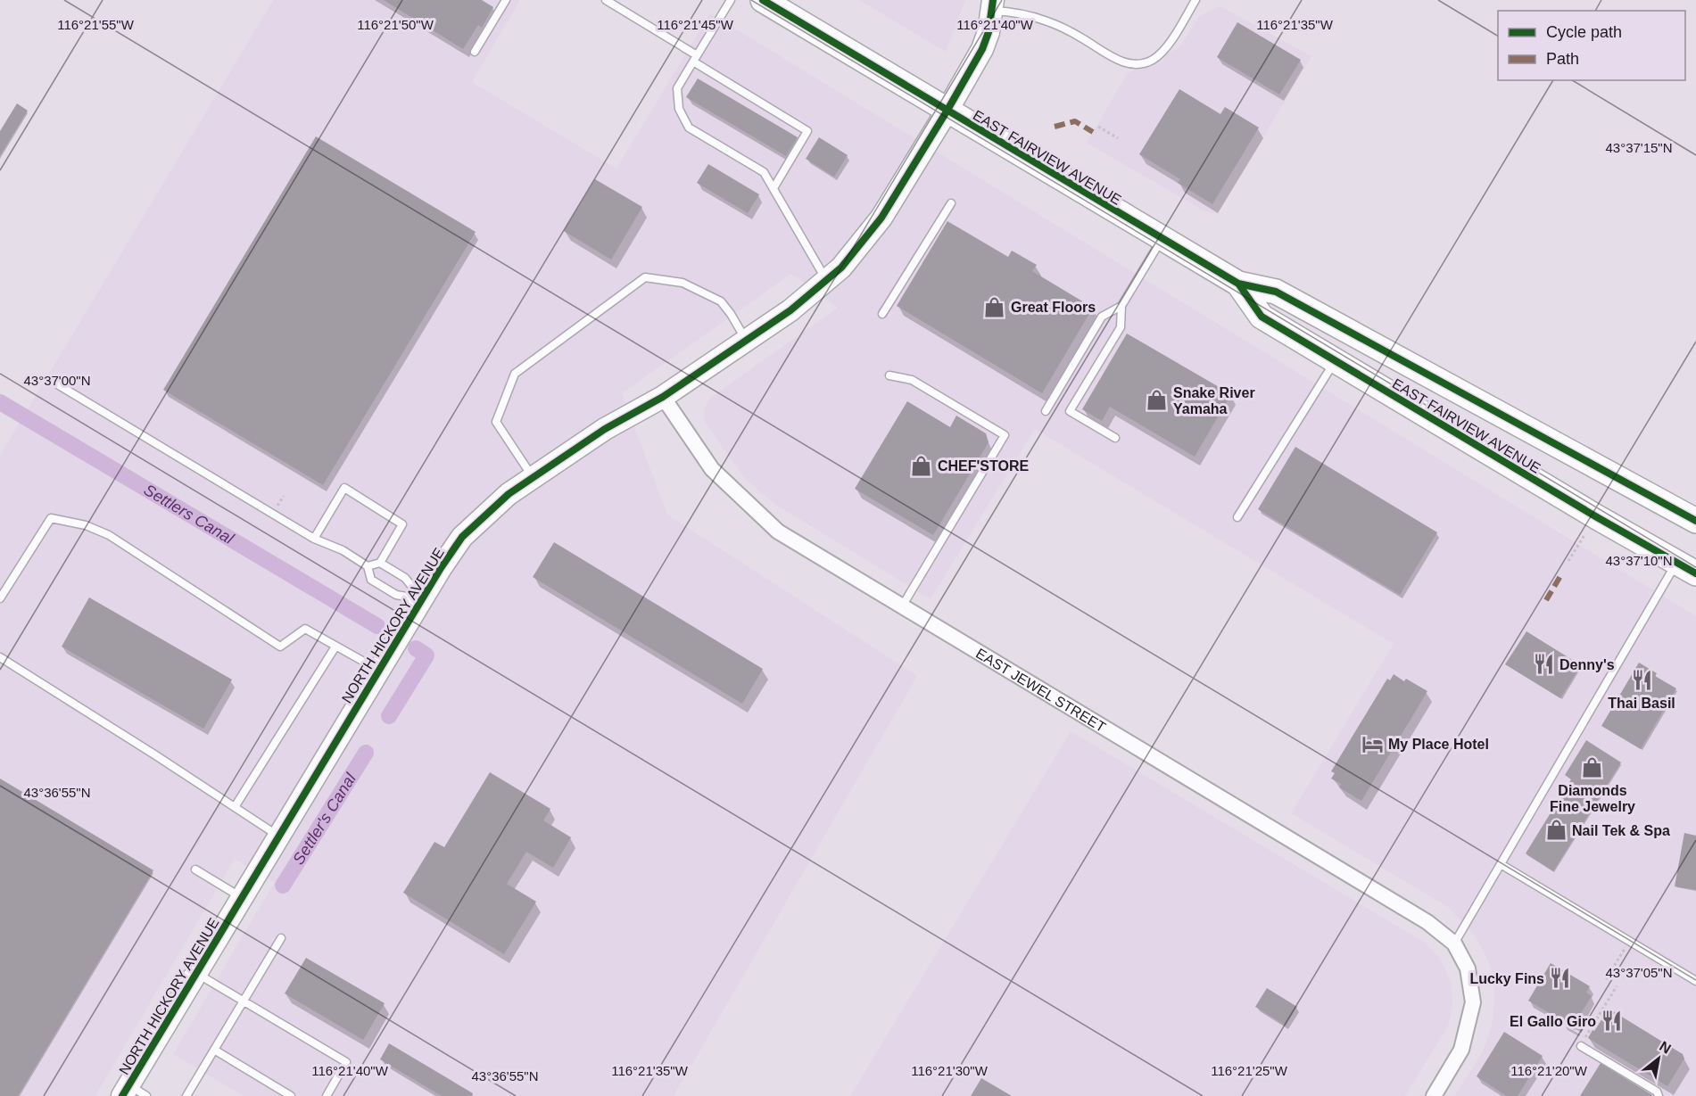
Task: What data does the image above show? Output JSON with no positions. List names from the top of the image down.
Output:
{
  "streets": {
    "main road": ["EAST FAIRVIEW AVENUE"],
    "street": ["NORTH HICKORY AVENUE", "EAST JEWEL STREET"]
  },
  "crossings": [
    ["EAST FAIRVIEW AVENUE", "NORTH HICKORY AVENUE"],
    ["NORTH HICKORY AVENUE", "EAST JEWEL STREET"]
  ],
  "water": ["Settlers Canal", "Settler's Canal"],
  "places": {
    "shop": [
      "Great Floors",
      "Snake River Yamaha",
      "CHEF'STORE",
      "Diamonds Fine Jewelry",
      "Nail Tek & Spa"
    ],
    "restaurant": [
      "Denny's",
      "Thai Basil",
      "Lucky Fins",
      "El Gallo Giro"
    ],
    "hotel": ["My Place Hotel"]
  },
  "legend": ["Cycle path", "Path"],
  "north": "top right",
  "coordinates": [
    "116°21'55\"W",
    "116°21'50\"W",
    "116°21'45\"W",
    "116°21'40\"W",
    "116°21'35\"W",
    "43°37'15\"N",
    "43°37'00\"N",
    "43°37'10\"N",
    "43°36'55\"N",
    "43°37'05\"N",
    "116°21'30\"W",
    "116°21'25\"W",
    "116°21'20\"W"
  ]
}
